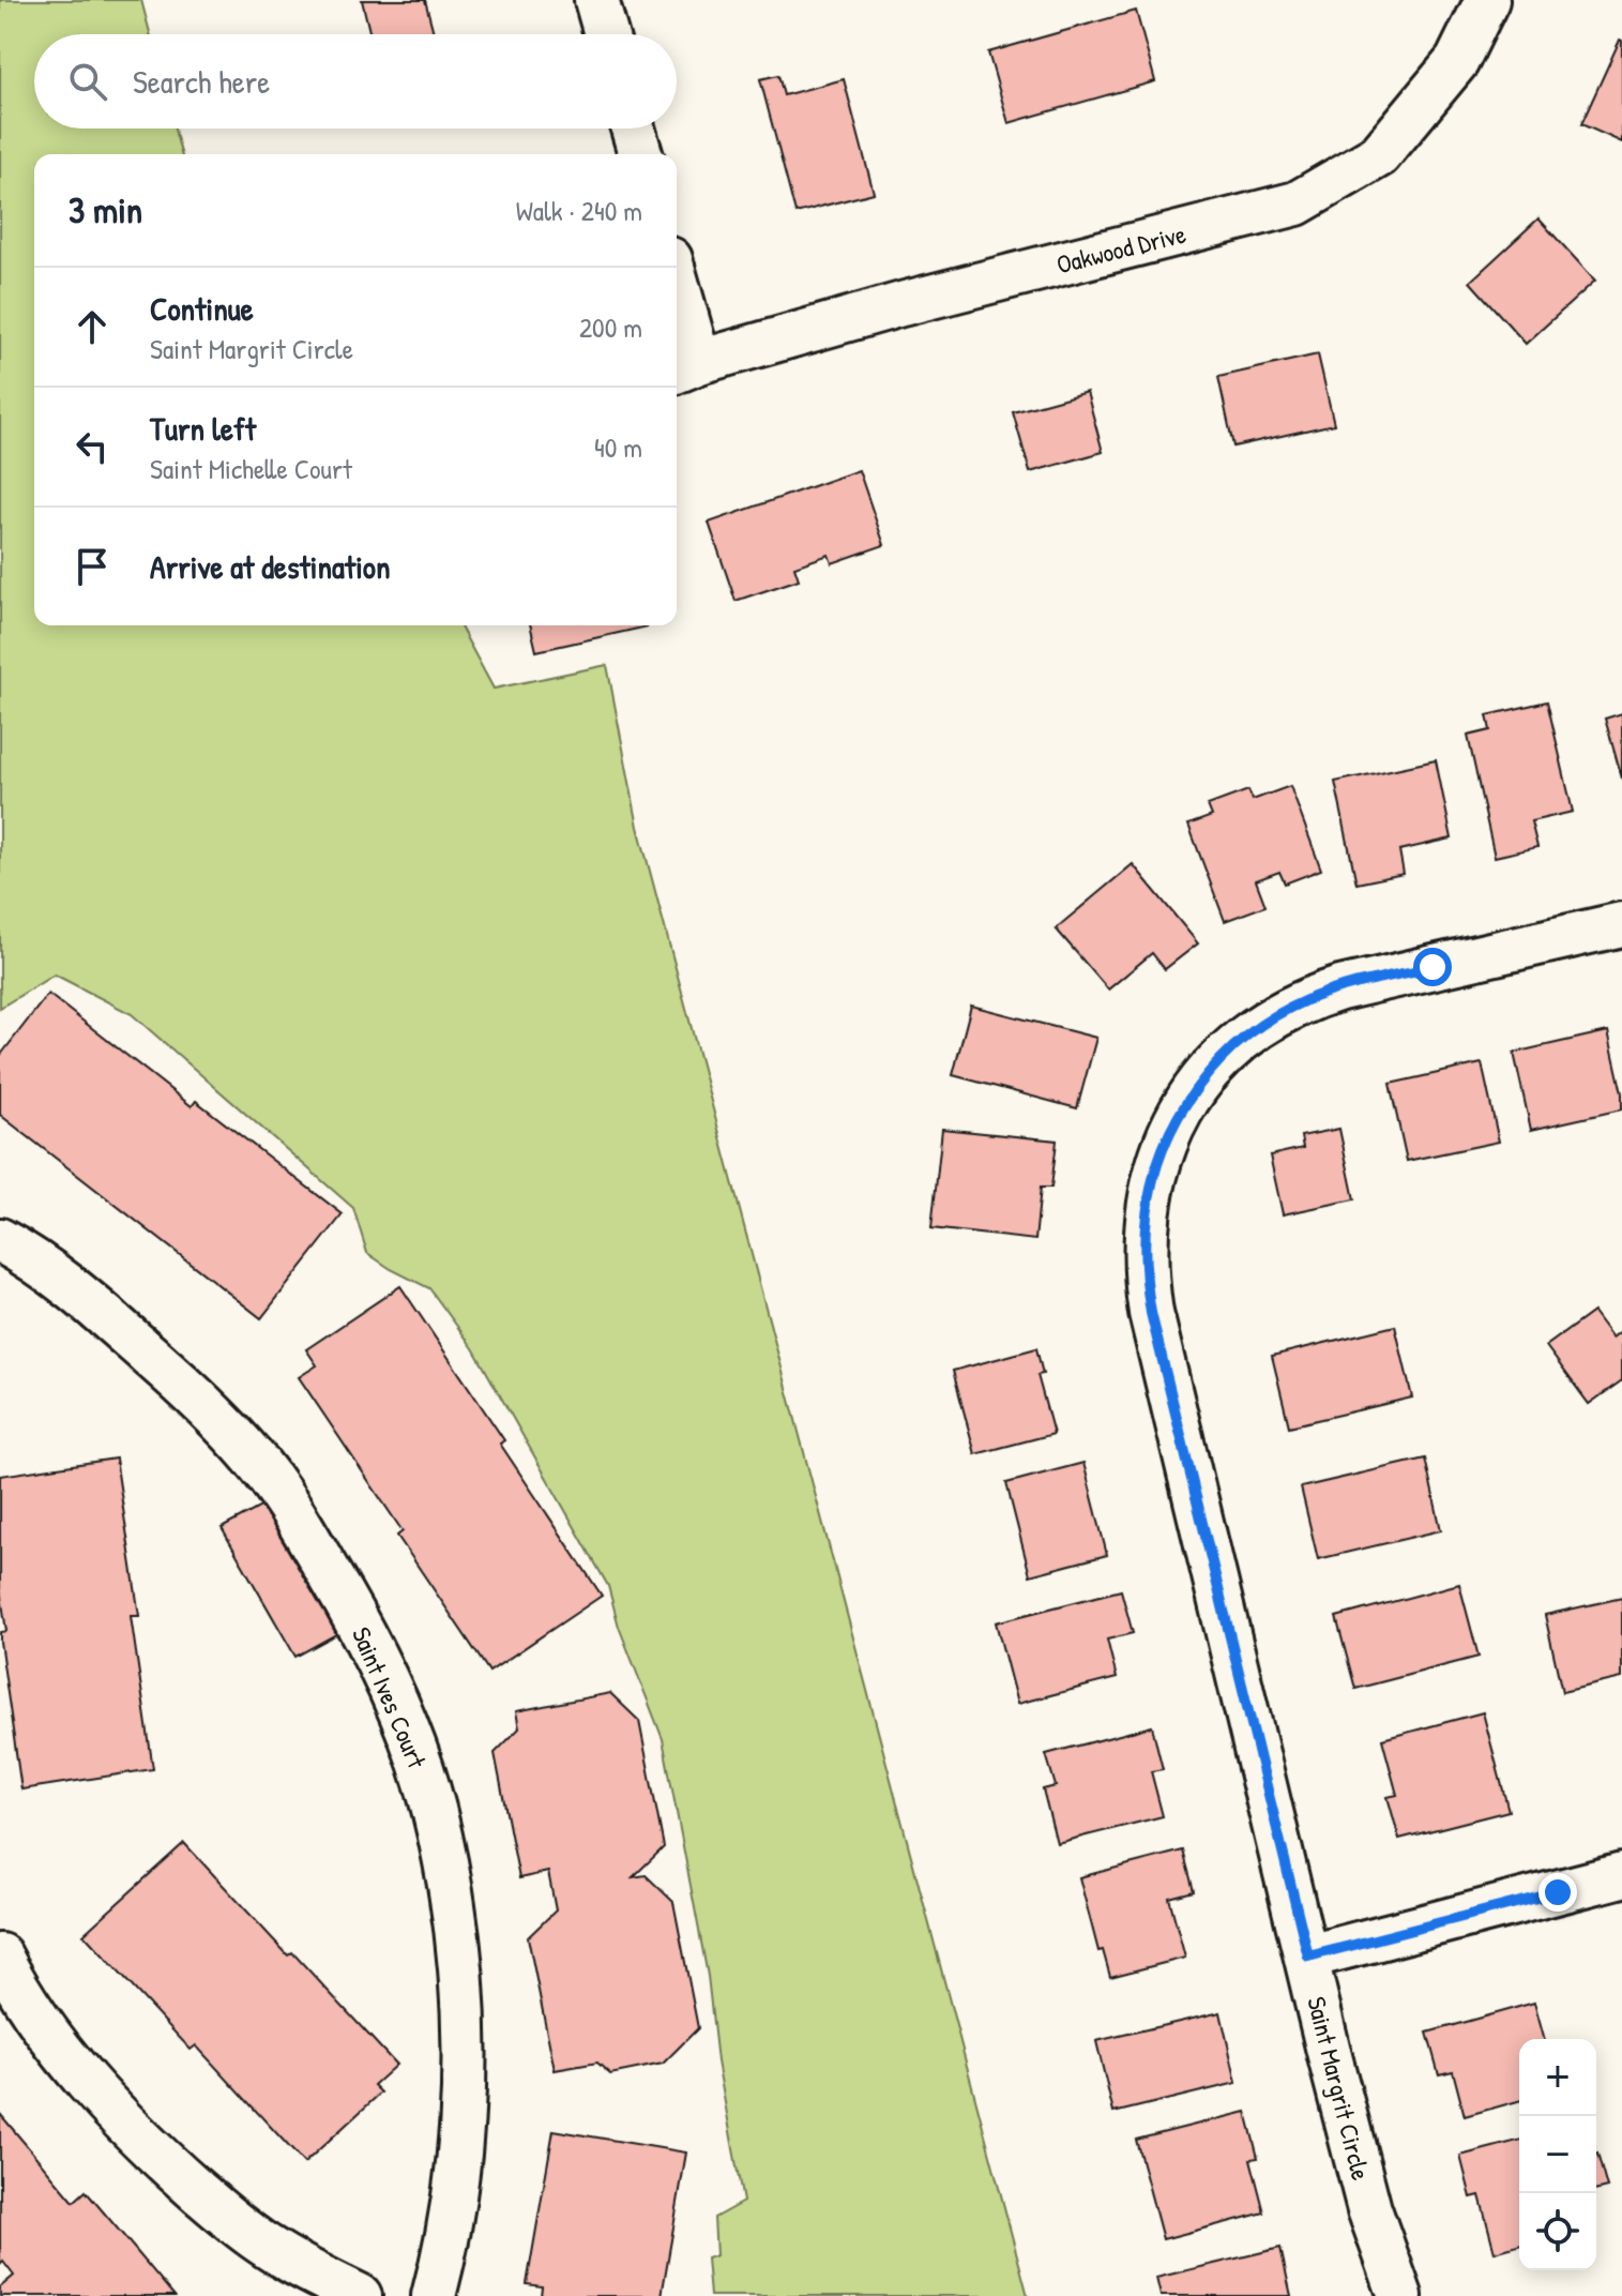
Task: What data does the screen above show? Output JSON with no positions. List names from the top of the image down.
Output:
{
  "streets": {
    "street": ["Oakwood Drive", "Saint Ives Court", "Saint Margrit Circle"]
  },
  "page": {
    "search": "Search here",
    "heading": ["3 min", "Walk · 240 m"],
    "list": [
      ["Continue", "Saint Margrit Circle", "200 m"],
      ["Turn left", "Saint Michelle Court", "40 m"],
      "Arrive at destination"
    ],
    "map_buttons": ["+", "−"]
  }
}
